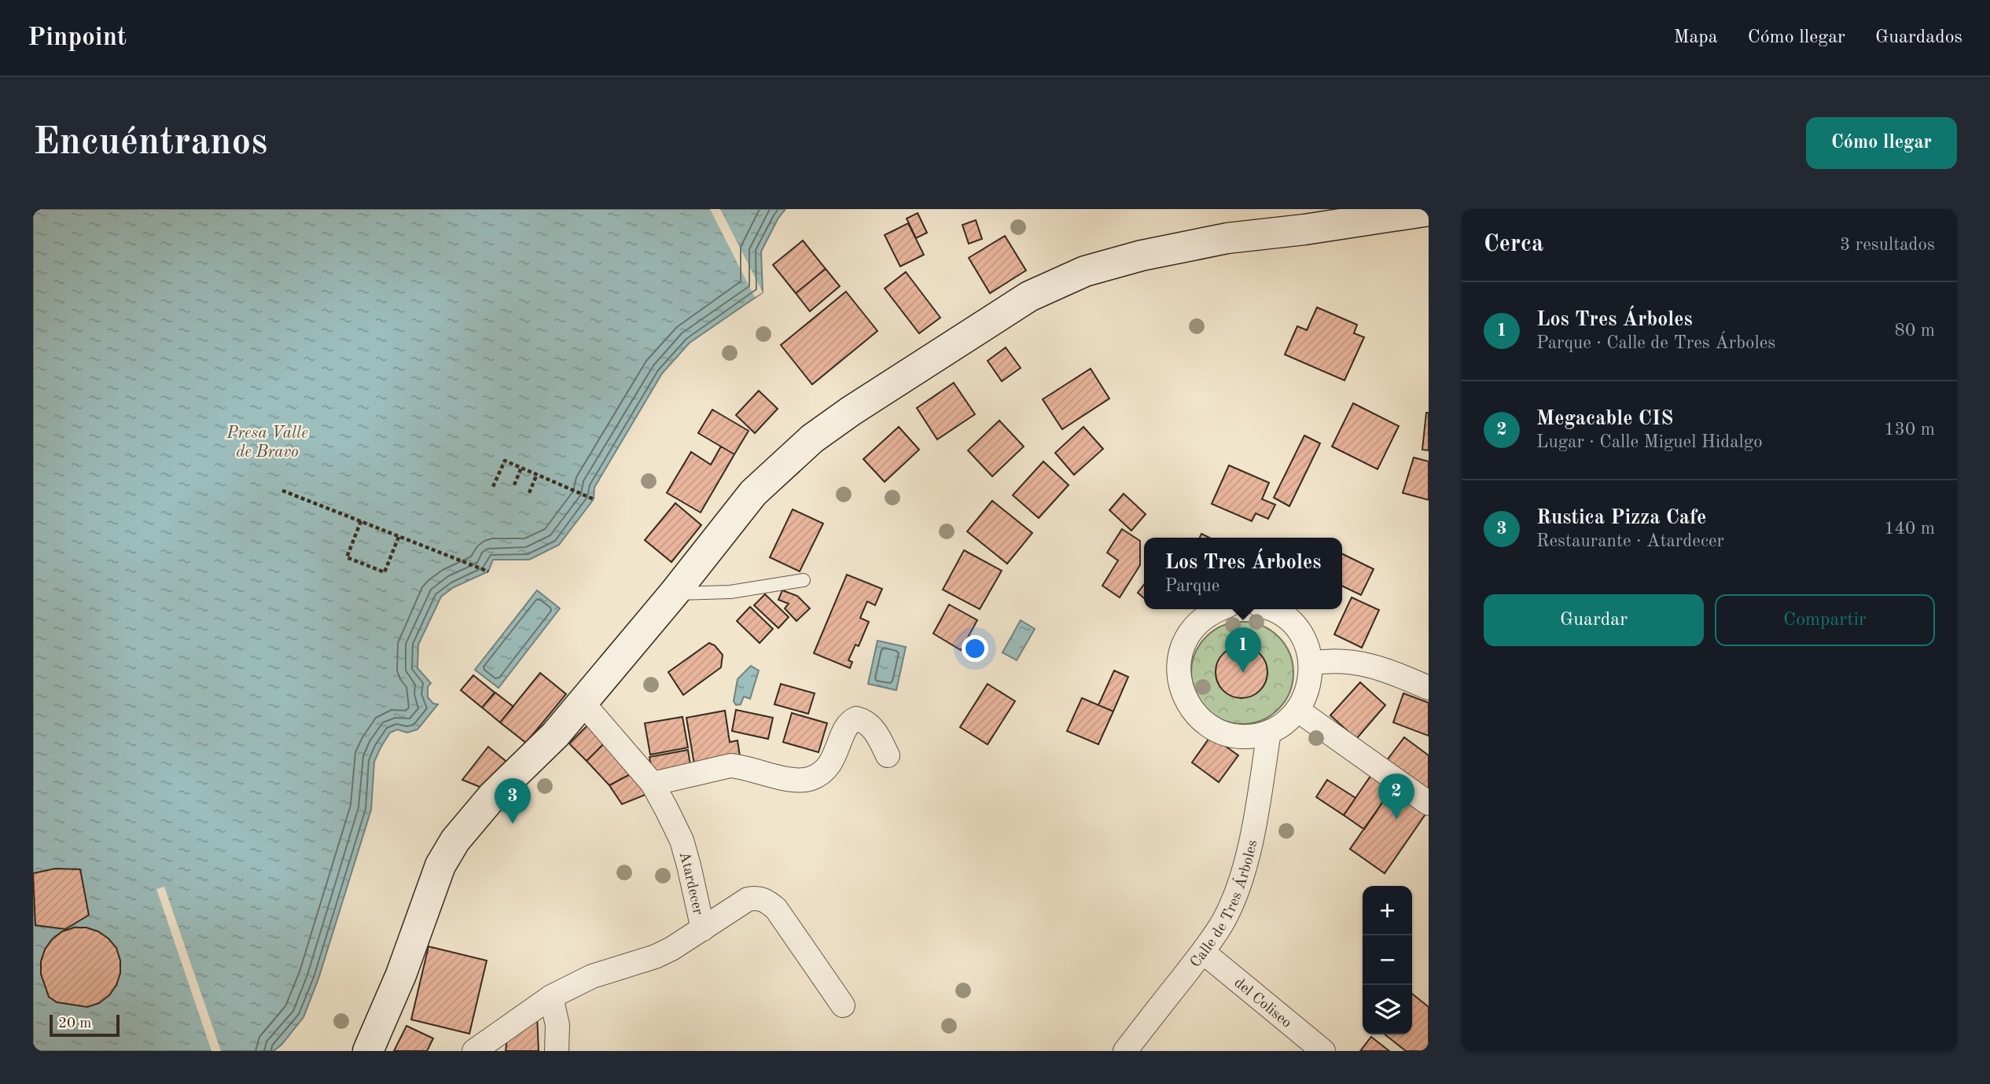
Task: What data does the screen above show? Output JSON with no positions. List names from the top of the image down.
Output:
{
  "streets": {
    "street": ["Atardecer", "Calle de Tres Árboles", "del Coliseo"]
  },
  "crossings": [
    ["Calle de Tres Árboles", "del Coliseo"]
  ],
  "water": ["Presa Valle de Bravo"],
  "scale_bar": "20 m",
  "page": {
    "header": "Pinpoint",
    "nav": ["Mapa", "Cómo llegar", "Guardados"],
    "buttons": [
      "Cómo llegar",
      ["Guardar", "Compartir"]
    ],
    "title": "Encuéntranos",
    "heading": ["Cerca", "3 resultados"],
    "list": [
      {
        "mark": "1",
        "name": "Los Tres Árboles",
        "note": "Parque · Calle de Tres Árboles",
        "value": "80 m"
      },
      {
        "mark": "2",
        "name": "Megacable CIS",
        "note": "Lugar · Calle Miguel Hidalgo",
        "value": "130 m"
      },
      {
        "mark": "3",
        "name": "Rustica Pizza Cafe",
        "note": "Restaurante · Atardecer",
        "value": "140 m"
      }
    ],
    "popup": ["Los Tres Árboles", "Parque"],
    "pins": ["1", "2", "3"],
    "map_buttons": ["+", "−"],
    "scale": "20 m"
  }
}
